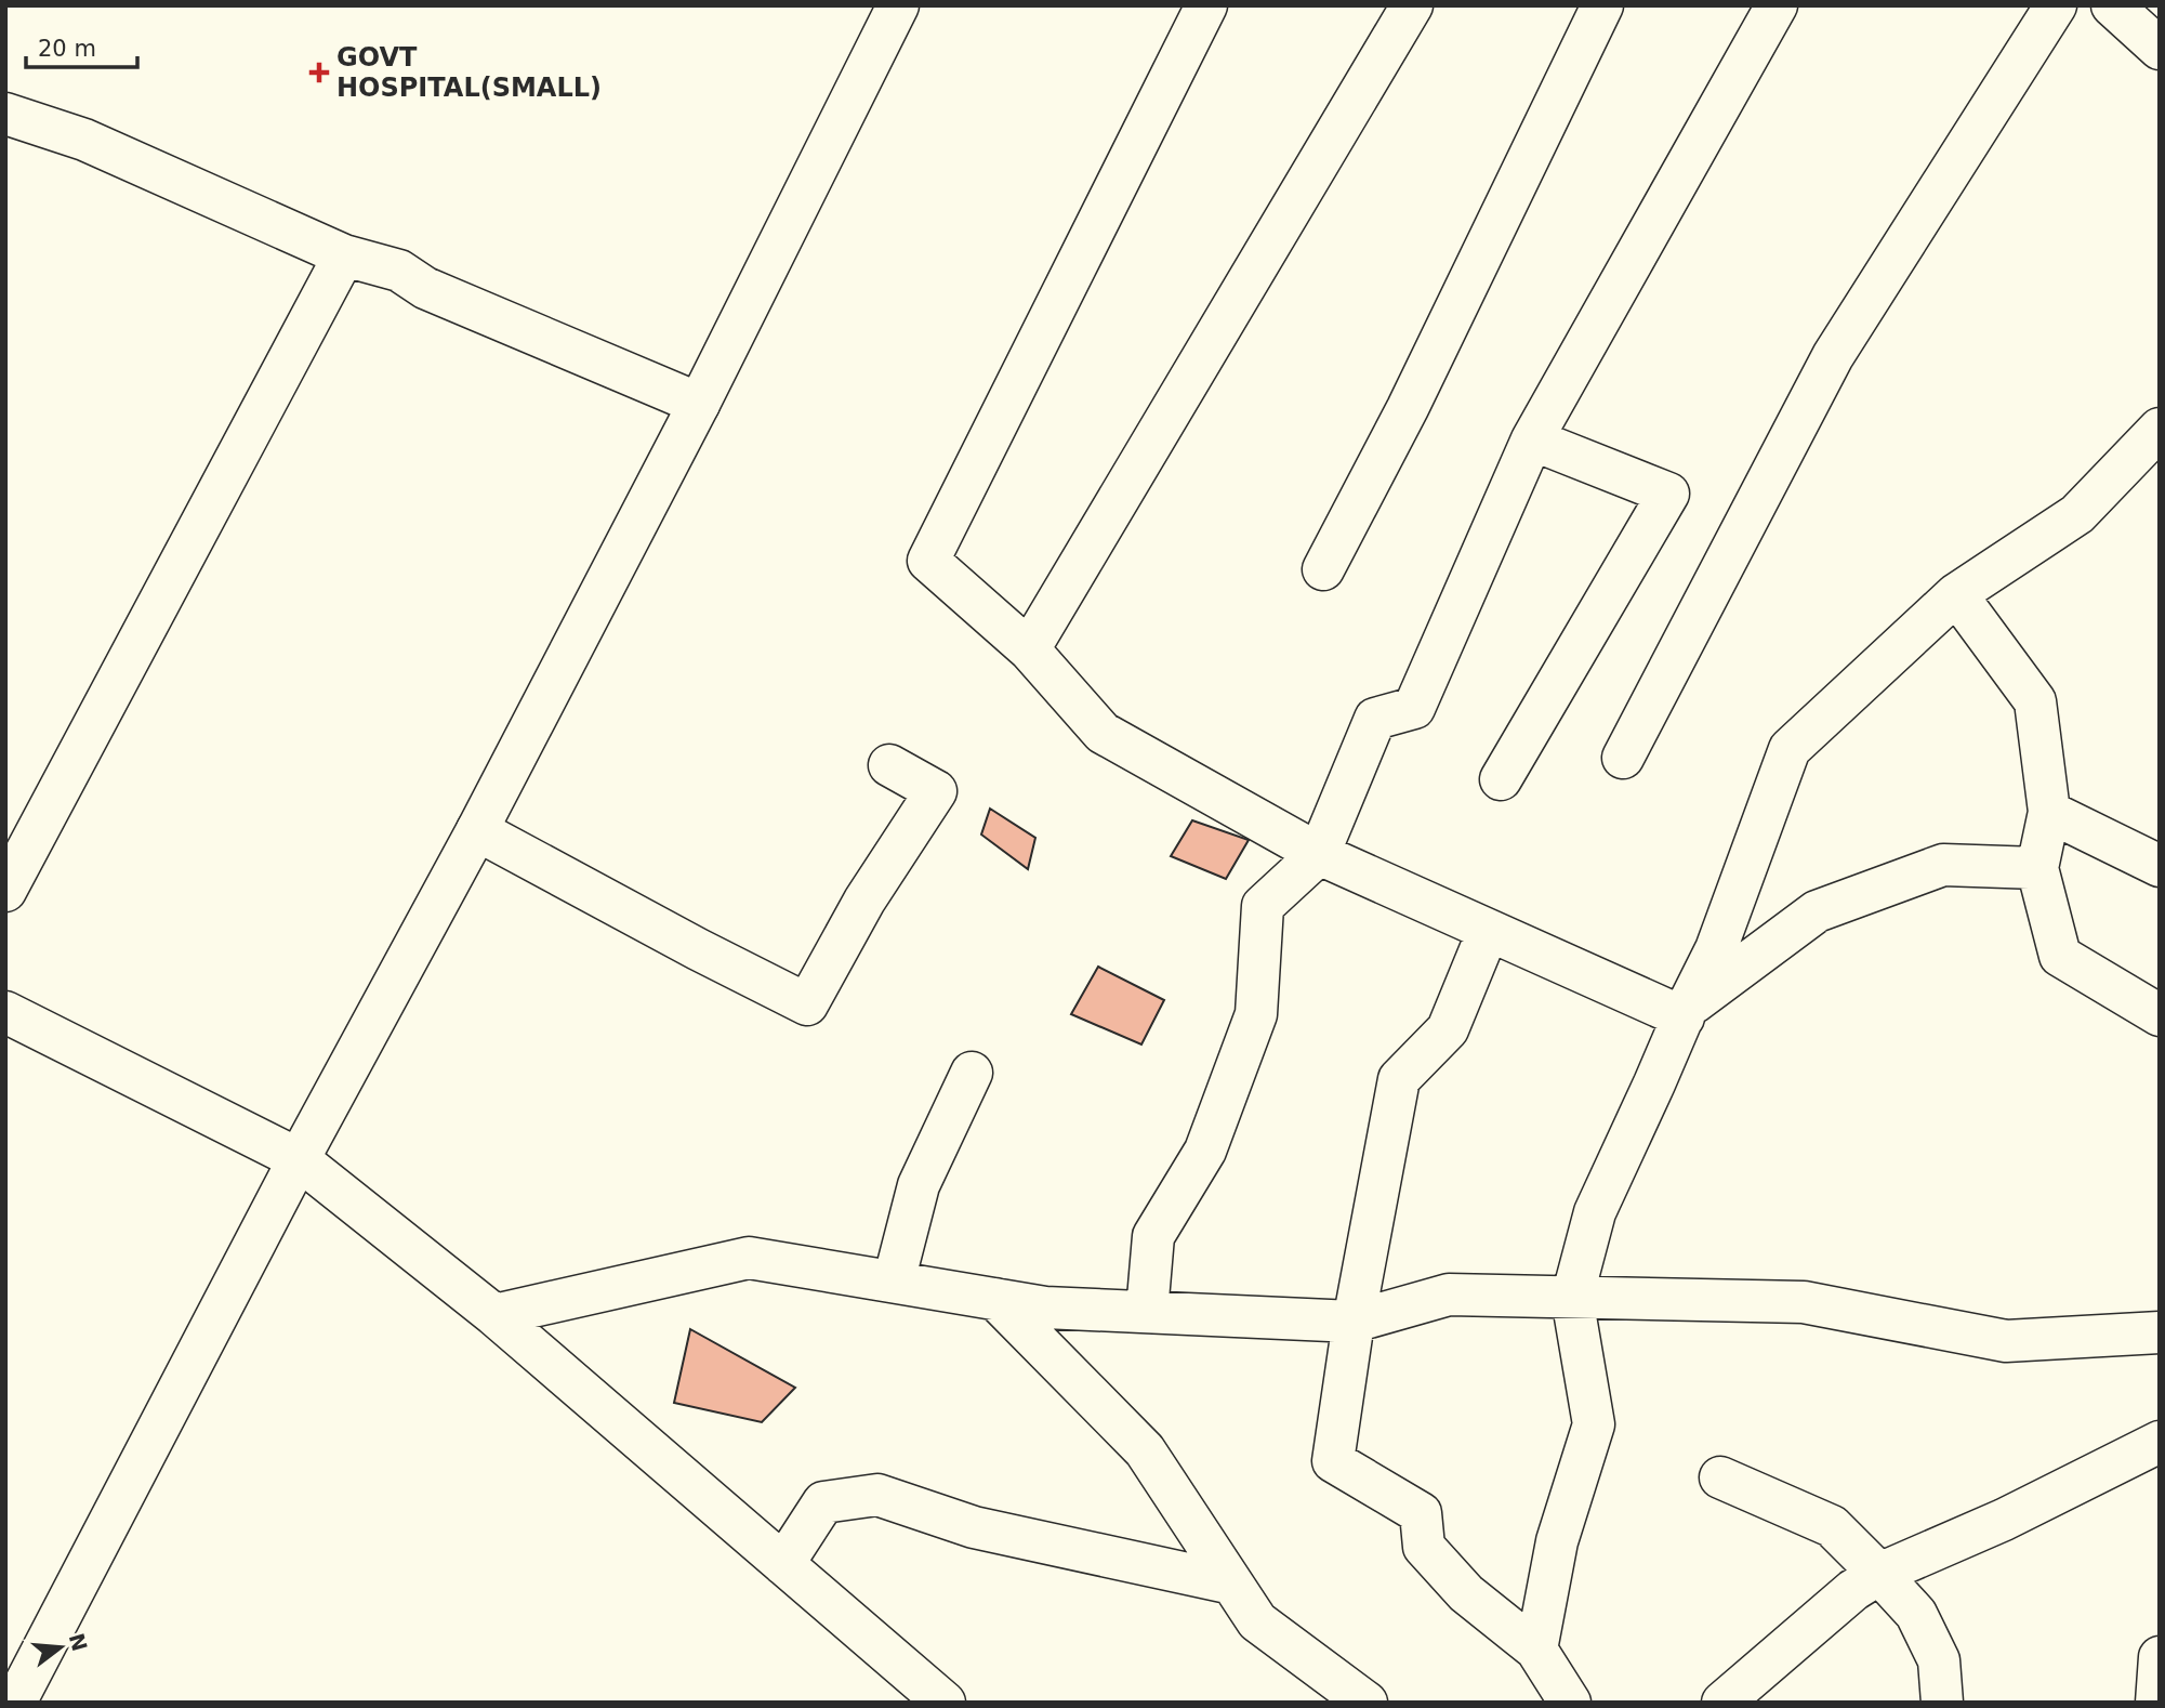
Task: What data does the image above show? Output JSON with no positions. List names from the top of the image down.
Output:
{
  "places": {
    "health": ["GOVT HOSPITAL(SMALL)"]
  },
  "scale_bar": "20 m",
  "north": "right"
}
